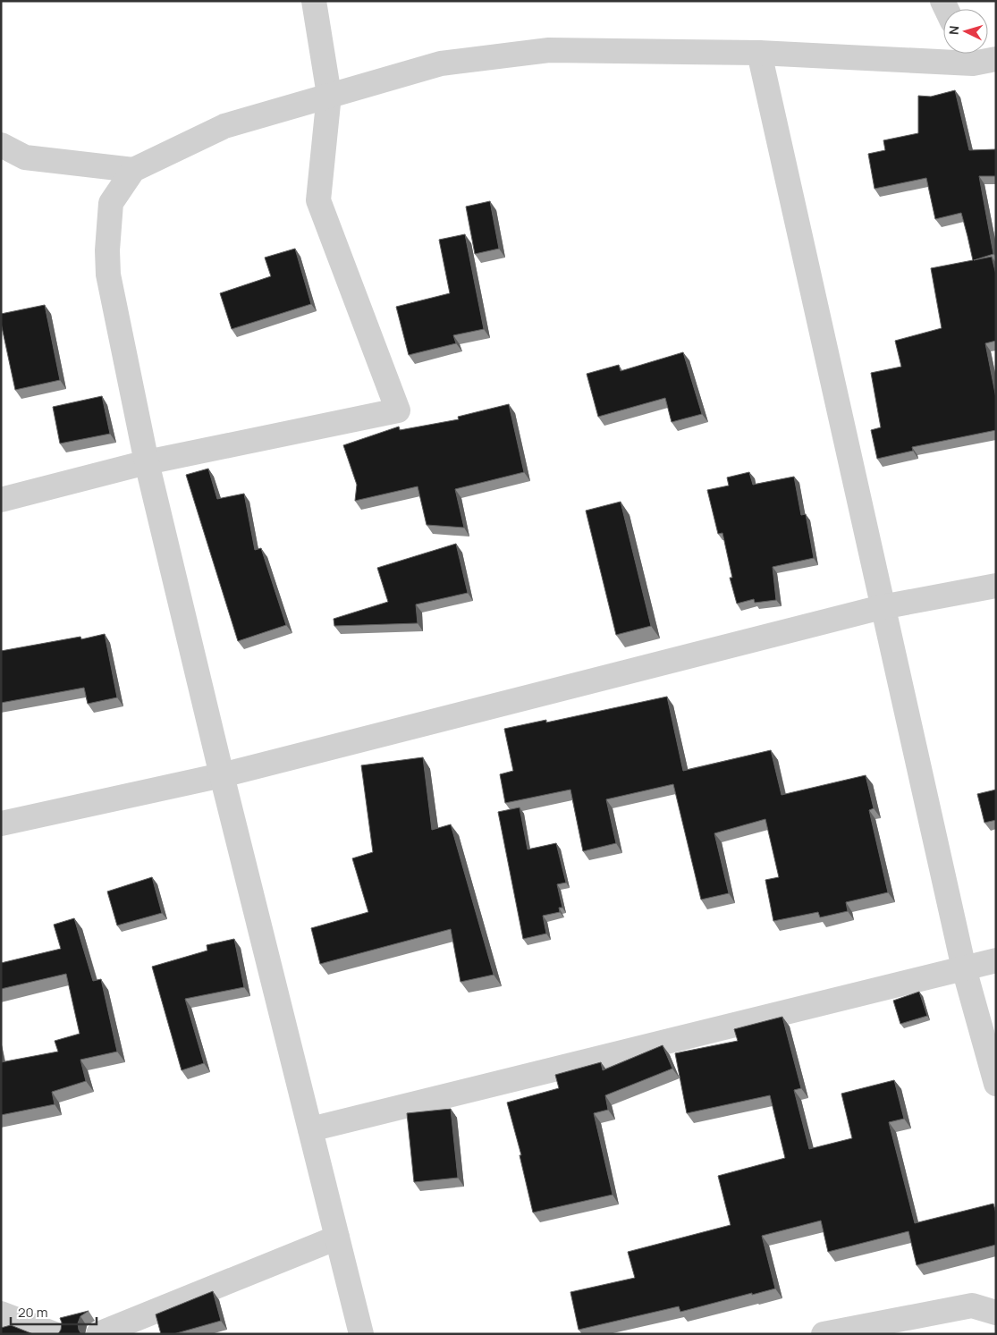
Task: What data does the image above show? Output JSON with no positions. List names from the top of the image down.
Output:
{
  "scale_bar": "20 m",
  "north": "left"
}
